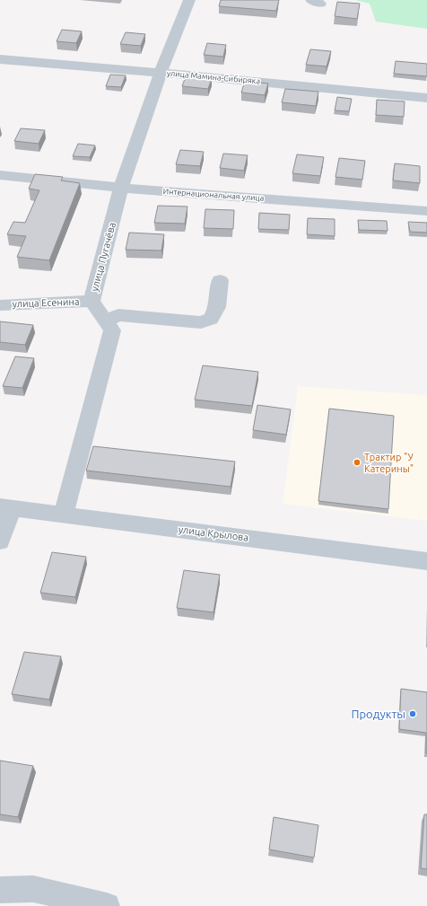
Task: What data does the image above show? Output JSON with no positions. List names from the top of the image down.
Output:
{
  "streets": {
    "street": [
      "улица Мамина-Сибиряка",
      "Интернациональная улица",
      "улица Пугачёва",
      "улица Есенина",
      "улица Крылова"
    ]
  },
  "crossings": [
    ["улица Мамина-Сибиряка", "улица Пугачёва"],
    ["Интернациональная улица", "улица Пугачёва"],
    ["улица Пугачёва", "улица Есенина"],
    ["улица Пугачёва", "улица Крылова"]
  ],
  "places": ["Трактир \"У Катерины\"", "Продукты"]
}
